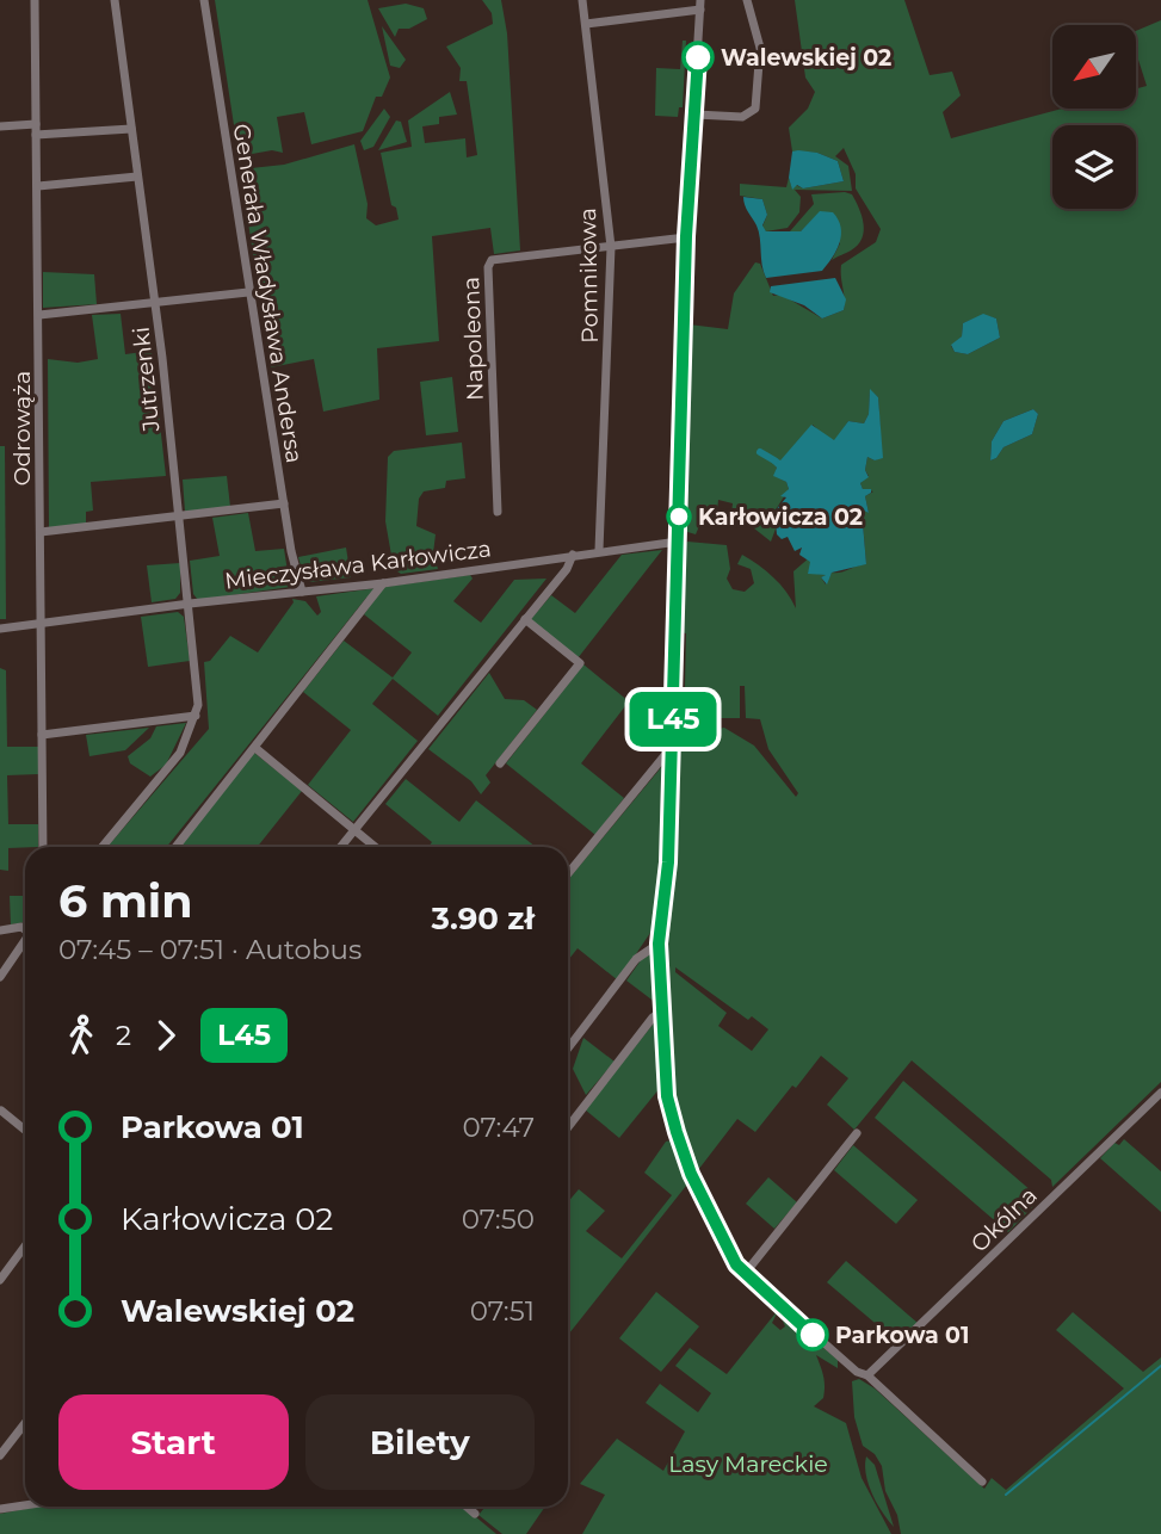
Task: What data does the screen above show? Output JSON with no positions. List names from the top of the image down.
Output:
{
  "streets": {
    "street": [
      "Pomnikowa",
      "Generała Władysława Andersa",
      "Napoleona",
      "Jutrzenki",
      "Odrowąża",
      "Mieczysława Karłowicza",
      "Okólna"
    ]
  },
  "crossings": [
    ["Pomnikowa", "Napoleona"],
    ["Pomnikowa", "Mieczysława Karłowicza"],
    ["Generała Władysława Andersa", "Mieczysława Karłowicza"],
    ["Jutrzenki", "Mieczysława Karłowicza"],
    ["Odrowąża", "Mieczysława Karłowicza"]
  ],
  "parks": ["Lasy Mareckie"],
  "places": ["Walewskiej 02", "Karłowicza 02", "Parkowa 01"],
  "lines": ["bus line L45"],
  "north": "bottom left",
  "page": {
    "on_map": "L45",
    "heading": ["6 min", "07:45 – 07:51 · Autobus", "3.90 zł"],
    "legs": ["2", "L45"],
    "list": [
      {
        "name": "Parkowa 01",
        "value": "07:47"
      },
      {
        "name": "Karłowicza 02",
        "value": "07:50"
      },
      {
        "name": "Walewskiej 02",
        "value": "07:51"
      }
    ],
    "buttons": ["Start", "Bilety"]
  }
}
